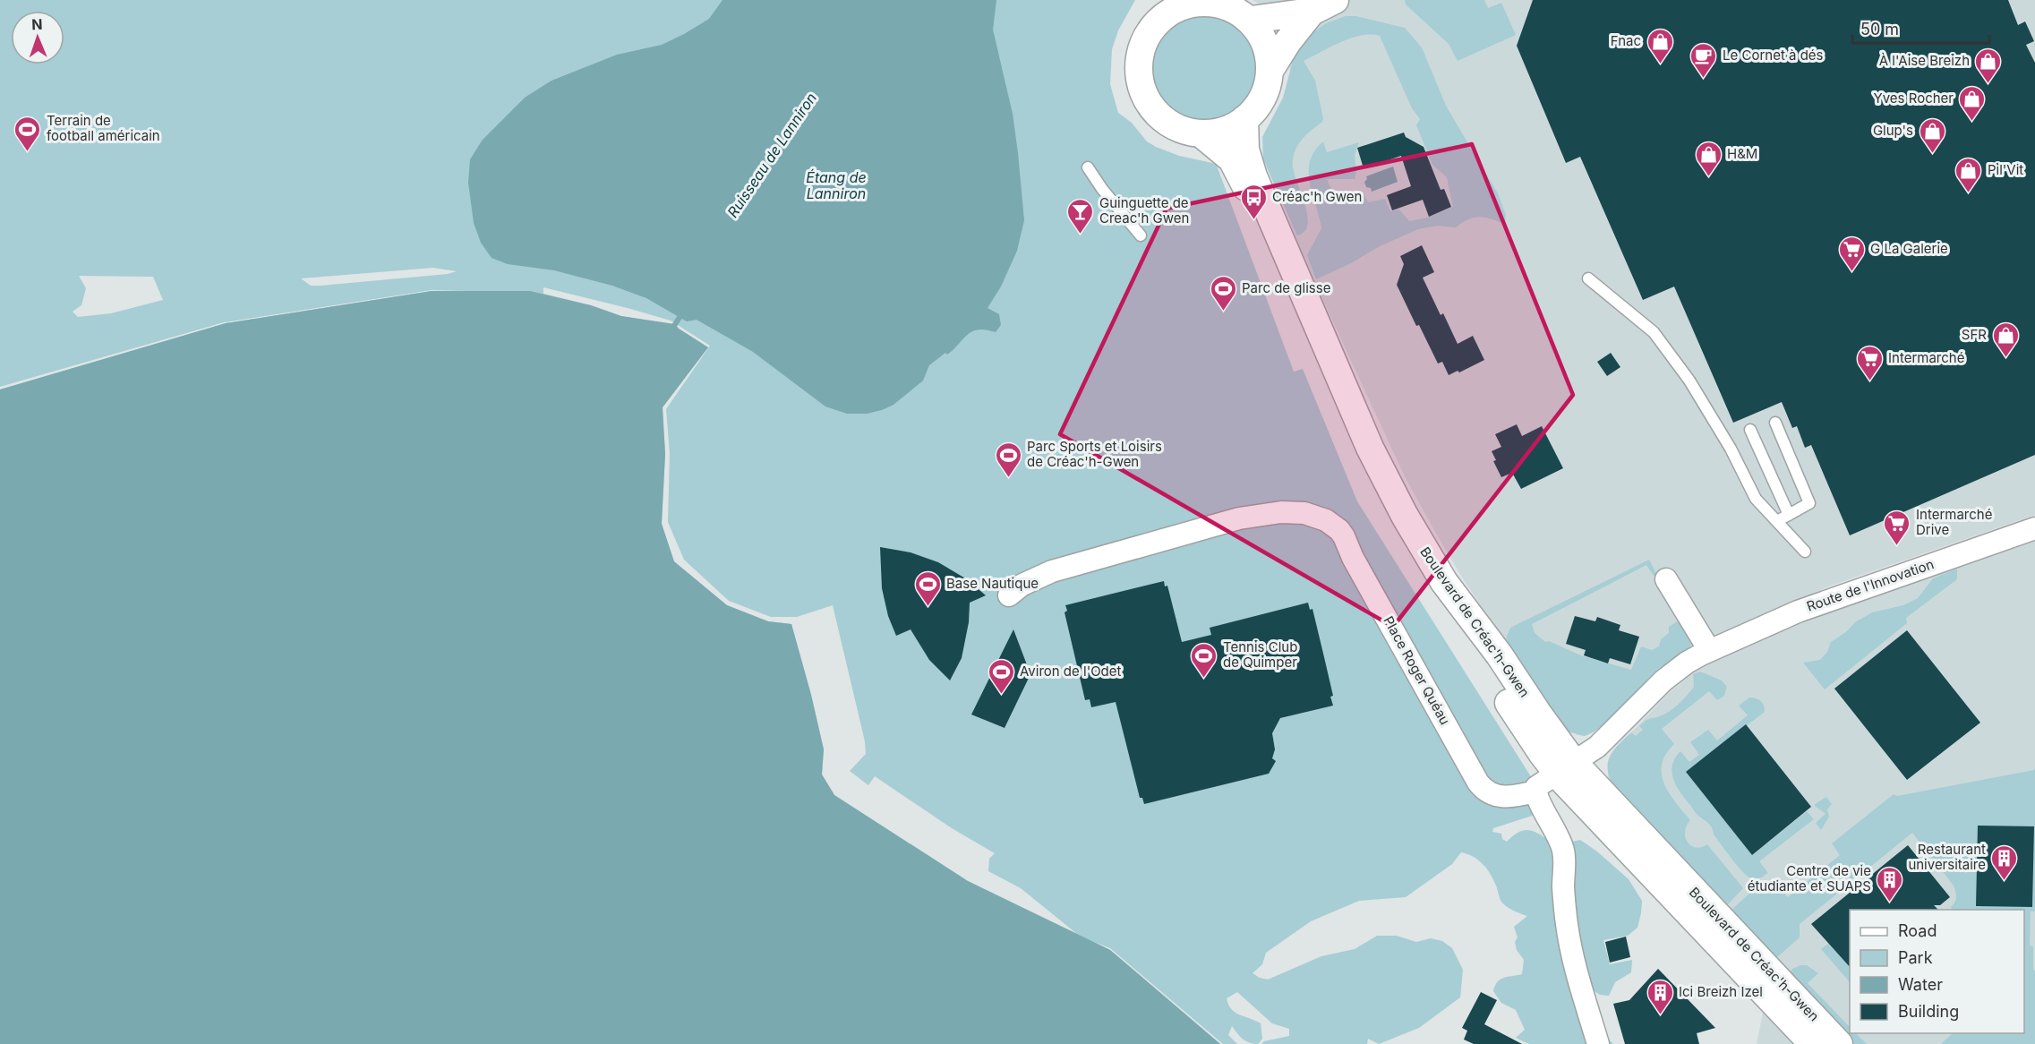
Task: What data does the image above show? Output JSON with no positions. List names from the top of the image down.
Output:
{
  "streets": {
    "street": ["Route de l'Innovation", "Boulevard de Créac'h-Gwen", "Place Roger Quéau"]
  },
  "crossings": [
    ["Route de l'Innovation", "Boulevard de Créac'h-Gwen"],
    ["Route de l'Innovation", "Place Roger Quéau"]
  ],
  "water": ["Ruisseau de Lanniron", "Étang de Lanniron"],
  "places": {
    "shop": [
      "Fnac",
      "À l'Aise Breizh",
      "Yves Rocher",
      "Glup's",
      "H&M",
      "Pil'Vit",
      "SFR"
    ],
    "cafe": ["Le Cornet à dés"],
    "sports": [
      "Terrain de football américain",
      "Parc de glisse",
      "Parc Sports et Loisirs de Créac'h-Gwen",
      "Base Nautique",
      "Tennis Club de Quimper",
      "Aviron de l'Odet"
    ],
    "bus stop": ["Créac'h Gwen"],
    "bar": ["Guinguette de Creac'h Gwen"],
    "supermarket": ["G La Galerie", "Intermarché", "Intermarché Drive"],
    "building": ["Restaurant universitaire", "Centre de vie étudiante et SUAPS", "Ici Breizh Izel"]
  },
  "legend": [
    "Road",
    "Park",
    "Water",
    "Building"
  ],
  "scale_bar": "50 m",
  "north": "top"
}
